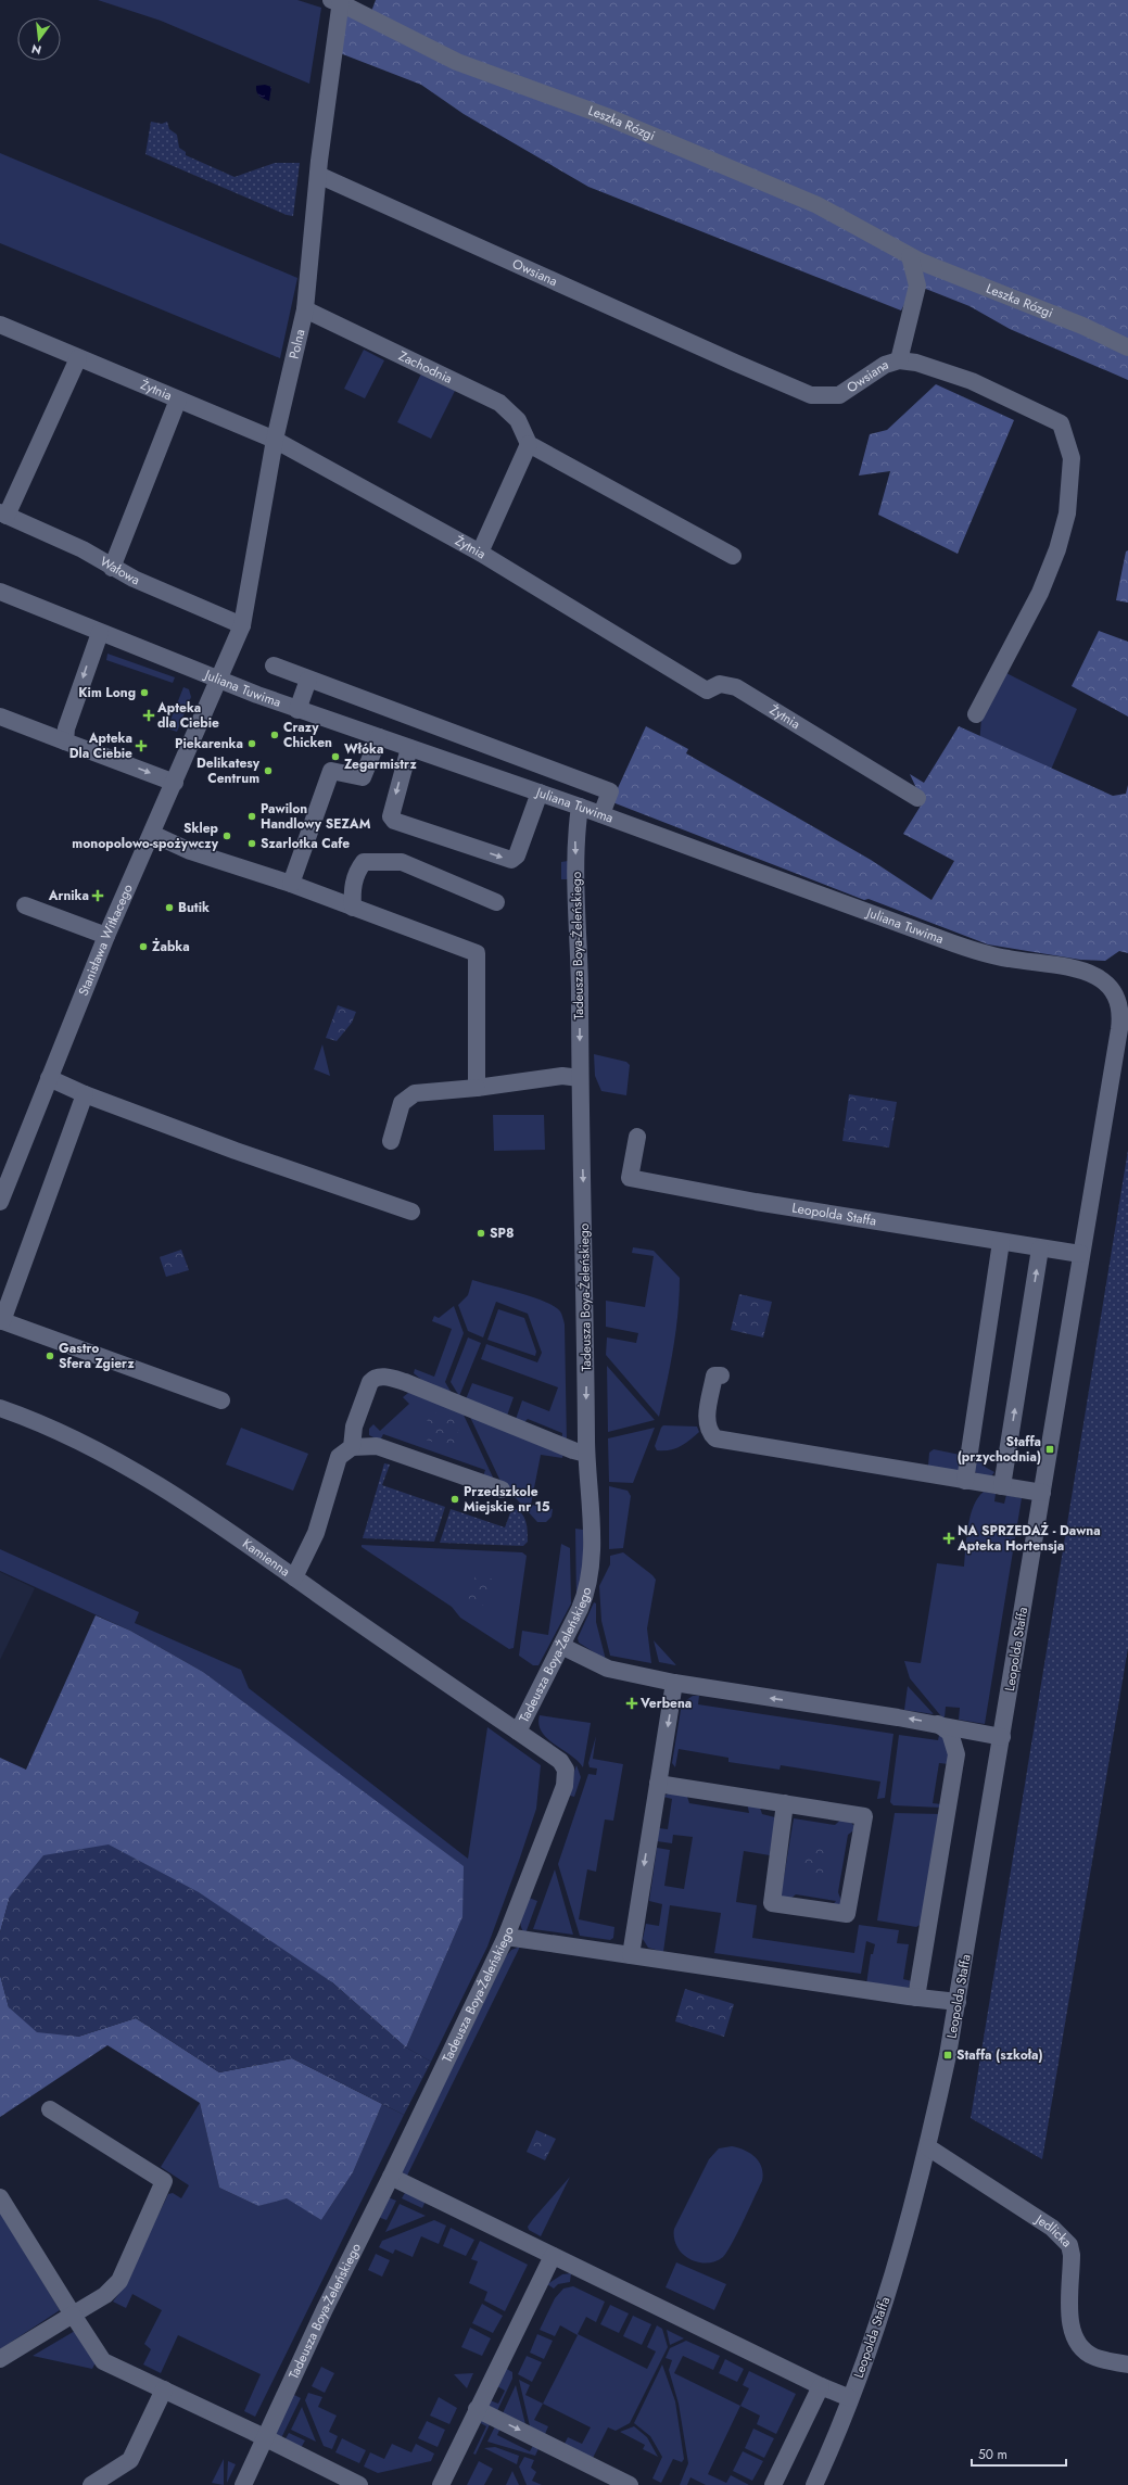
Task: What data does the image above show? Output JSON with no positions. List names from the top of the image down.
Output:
{
  "streets": {
    "street": [
      "Leszka Rózgi",
      "Owsiana",
      "Polna",
      "Zachodnia",
      "Żytnia",
      "Wałowa",
      "Juliana Tuwima",
      "Stanisława Witkacego",
      "Tadeusza Boya-Żeleńskiego",
      "Leopolda Staffa",
      "Kamienna",
      "Jedlicka"
    ]
  },
  "crossings": [
    ["Leszka Rózgi", "Polna"],
    ["Owsiana", "Polna"],
    ["Polna", "Zachodnia"],
    ["Polna", "Żytnia"],
    ["Polna", "Wałowa"],
    ["Polna", "Juliana Tuwima"],
    ["Polna", "Stanisława Witkacego"],
    ["Juliana Tuwima", "Stanisława Witkacego"],
    ["Juliana Tuwima", "Tadeusza Boya-Żeleńskiego"],
    ["Juliana Tuwima", "Leopolda Staffa"],
    ["Tadeusza Boya-Żeleńskiego", "Kamienna"],
    ["Leopolda Staffa", "Jedlicka"]
  ],
  "one_way": ["Tadeusza Boya-Żeleńskiego"],
  "places": {
    "other": [
      "Kim Long",
      "Crazy Chicken",
      "Piekarenka",
      "Włóka Zegarmistrz",
      "Delikatesy Centrum",
      "Pawilon Handlowy SEZAM",
      "Sklep monopolowo-spożywczy",
      "Szarlotka Cafe",
      "Butik",
      "Żabka",
      "SP8",
      "Gastro Sfera Zgierz",
      "Przedszkole Miejskie nr 15"
    ],
    "health": [
      "Apteka dla Ciebie",
      "Apteka Dla Ciebie",
      "Arnika",
      "NA SPRZEDAŻ - Dawna Apteka Hortensja",
      "Verbena"
    ],
    "transit": ["Staffa (przychodnia)", "Staffa (szkoła)"]
  },
  "scale_bar": "50 m",
  "north": "bottom"
}
